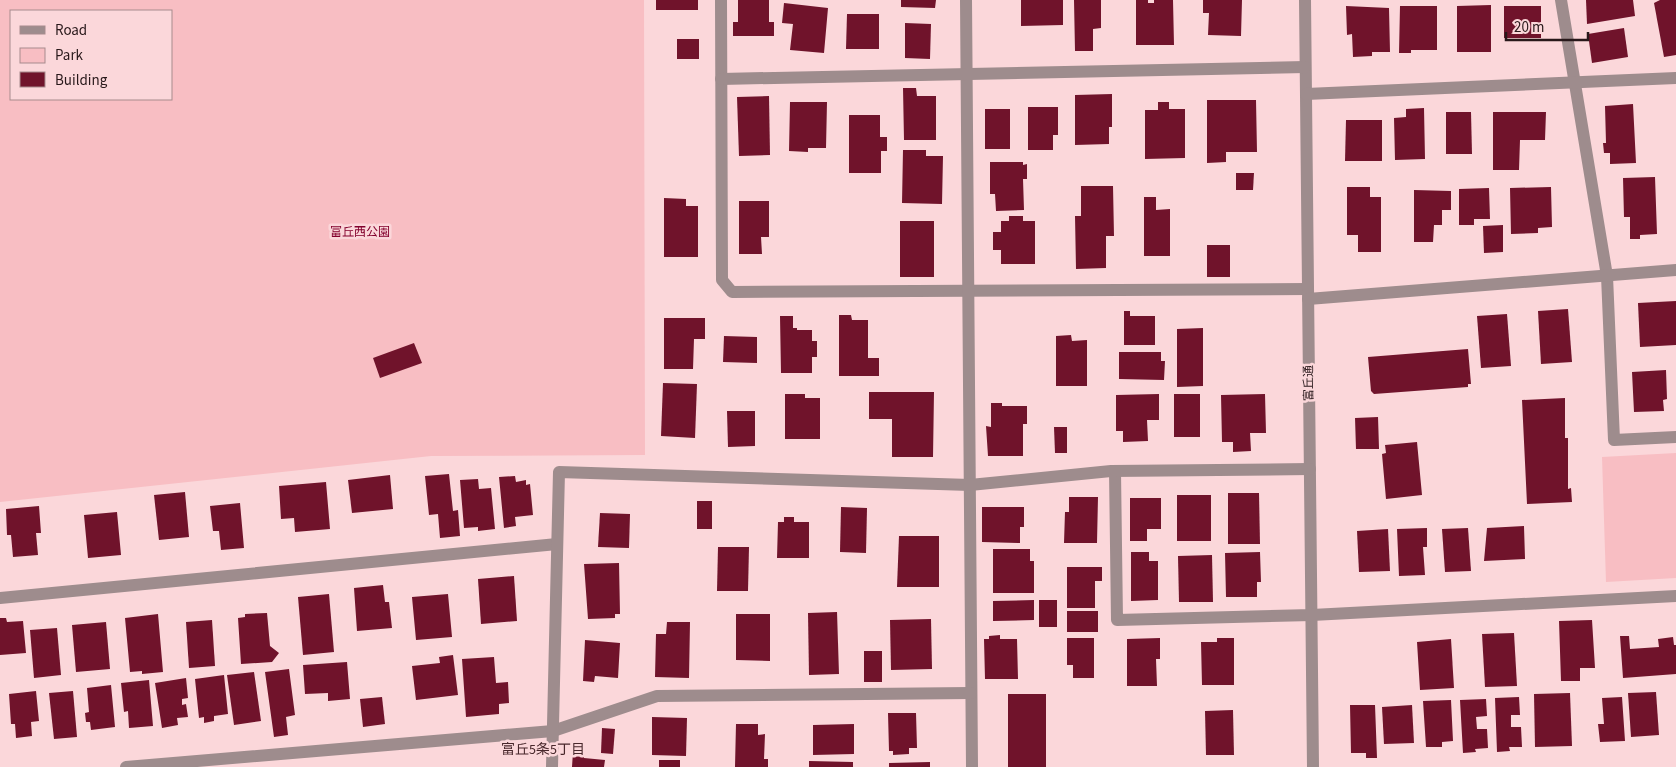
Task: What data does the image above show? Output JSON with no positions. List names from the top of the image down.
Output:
{
  "streets": {
    "street": ["富丘通"]
  },
  "districts": ["富丘5条5丁目"],
  "parks": ["富丘西公園"],
  "legend": ["Road", "Park", "Building"],
  "scale_bar": "20 m"
}
